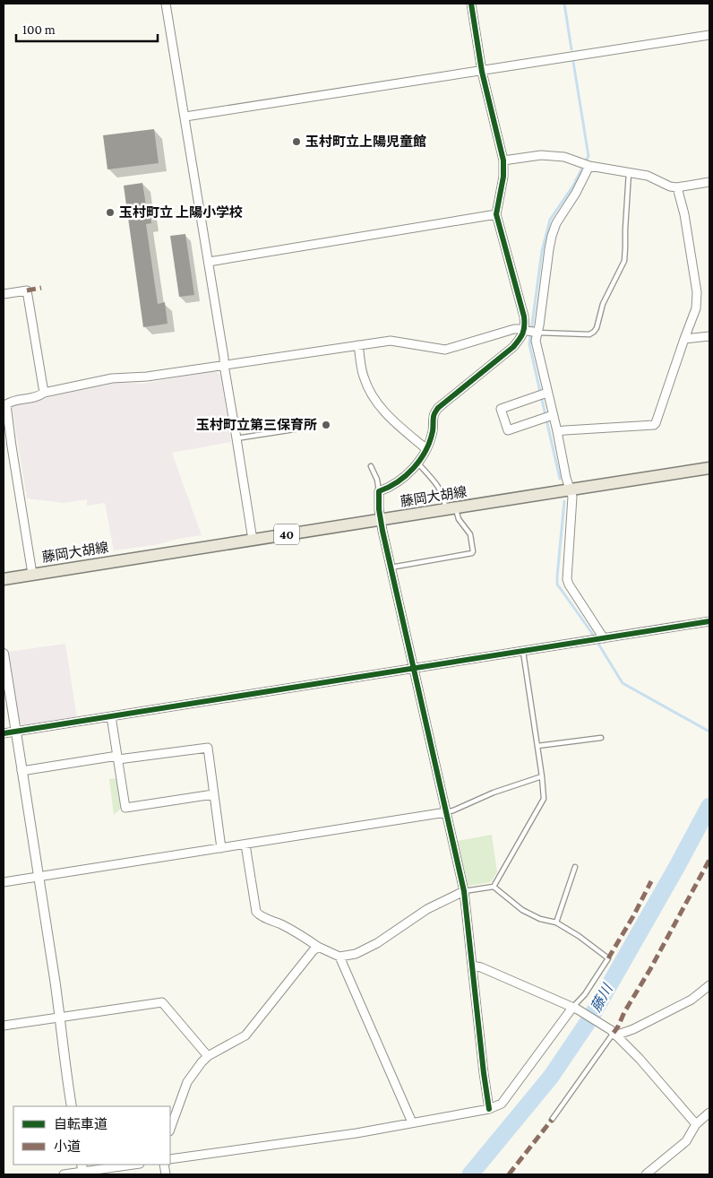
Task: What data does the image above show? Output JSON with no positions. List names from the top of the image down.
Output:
{
  "streets": {
    "main road": ["藤岡大胡線", "40"]
  },
  "water": ["藤川"],
  "places": ["玉村町立上陽児童館", "玉村町立 上陽小学校", "玉村町立第三保育所"],
  "legend": ["自転車道", "小道"],
  "scale_bar": "100 m"
}
